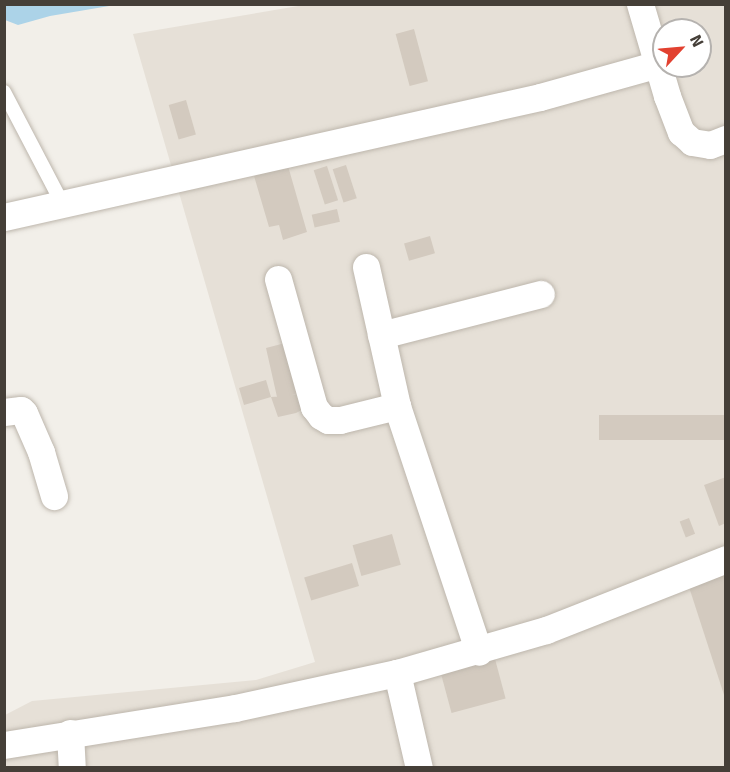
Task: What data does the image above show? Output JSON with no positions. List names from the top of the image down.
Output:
{
  "north": "top right"
}
